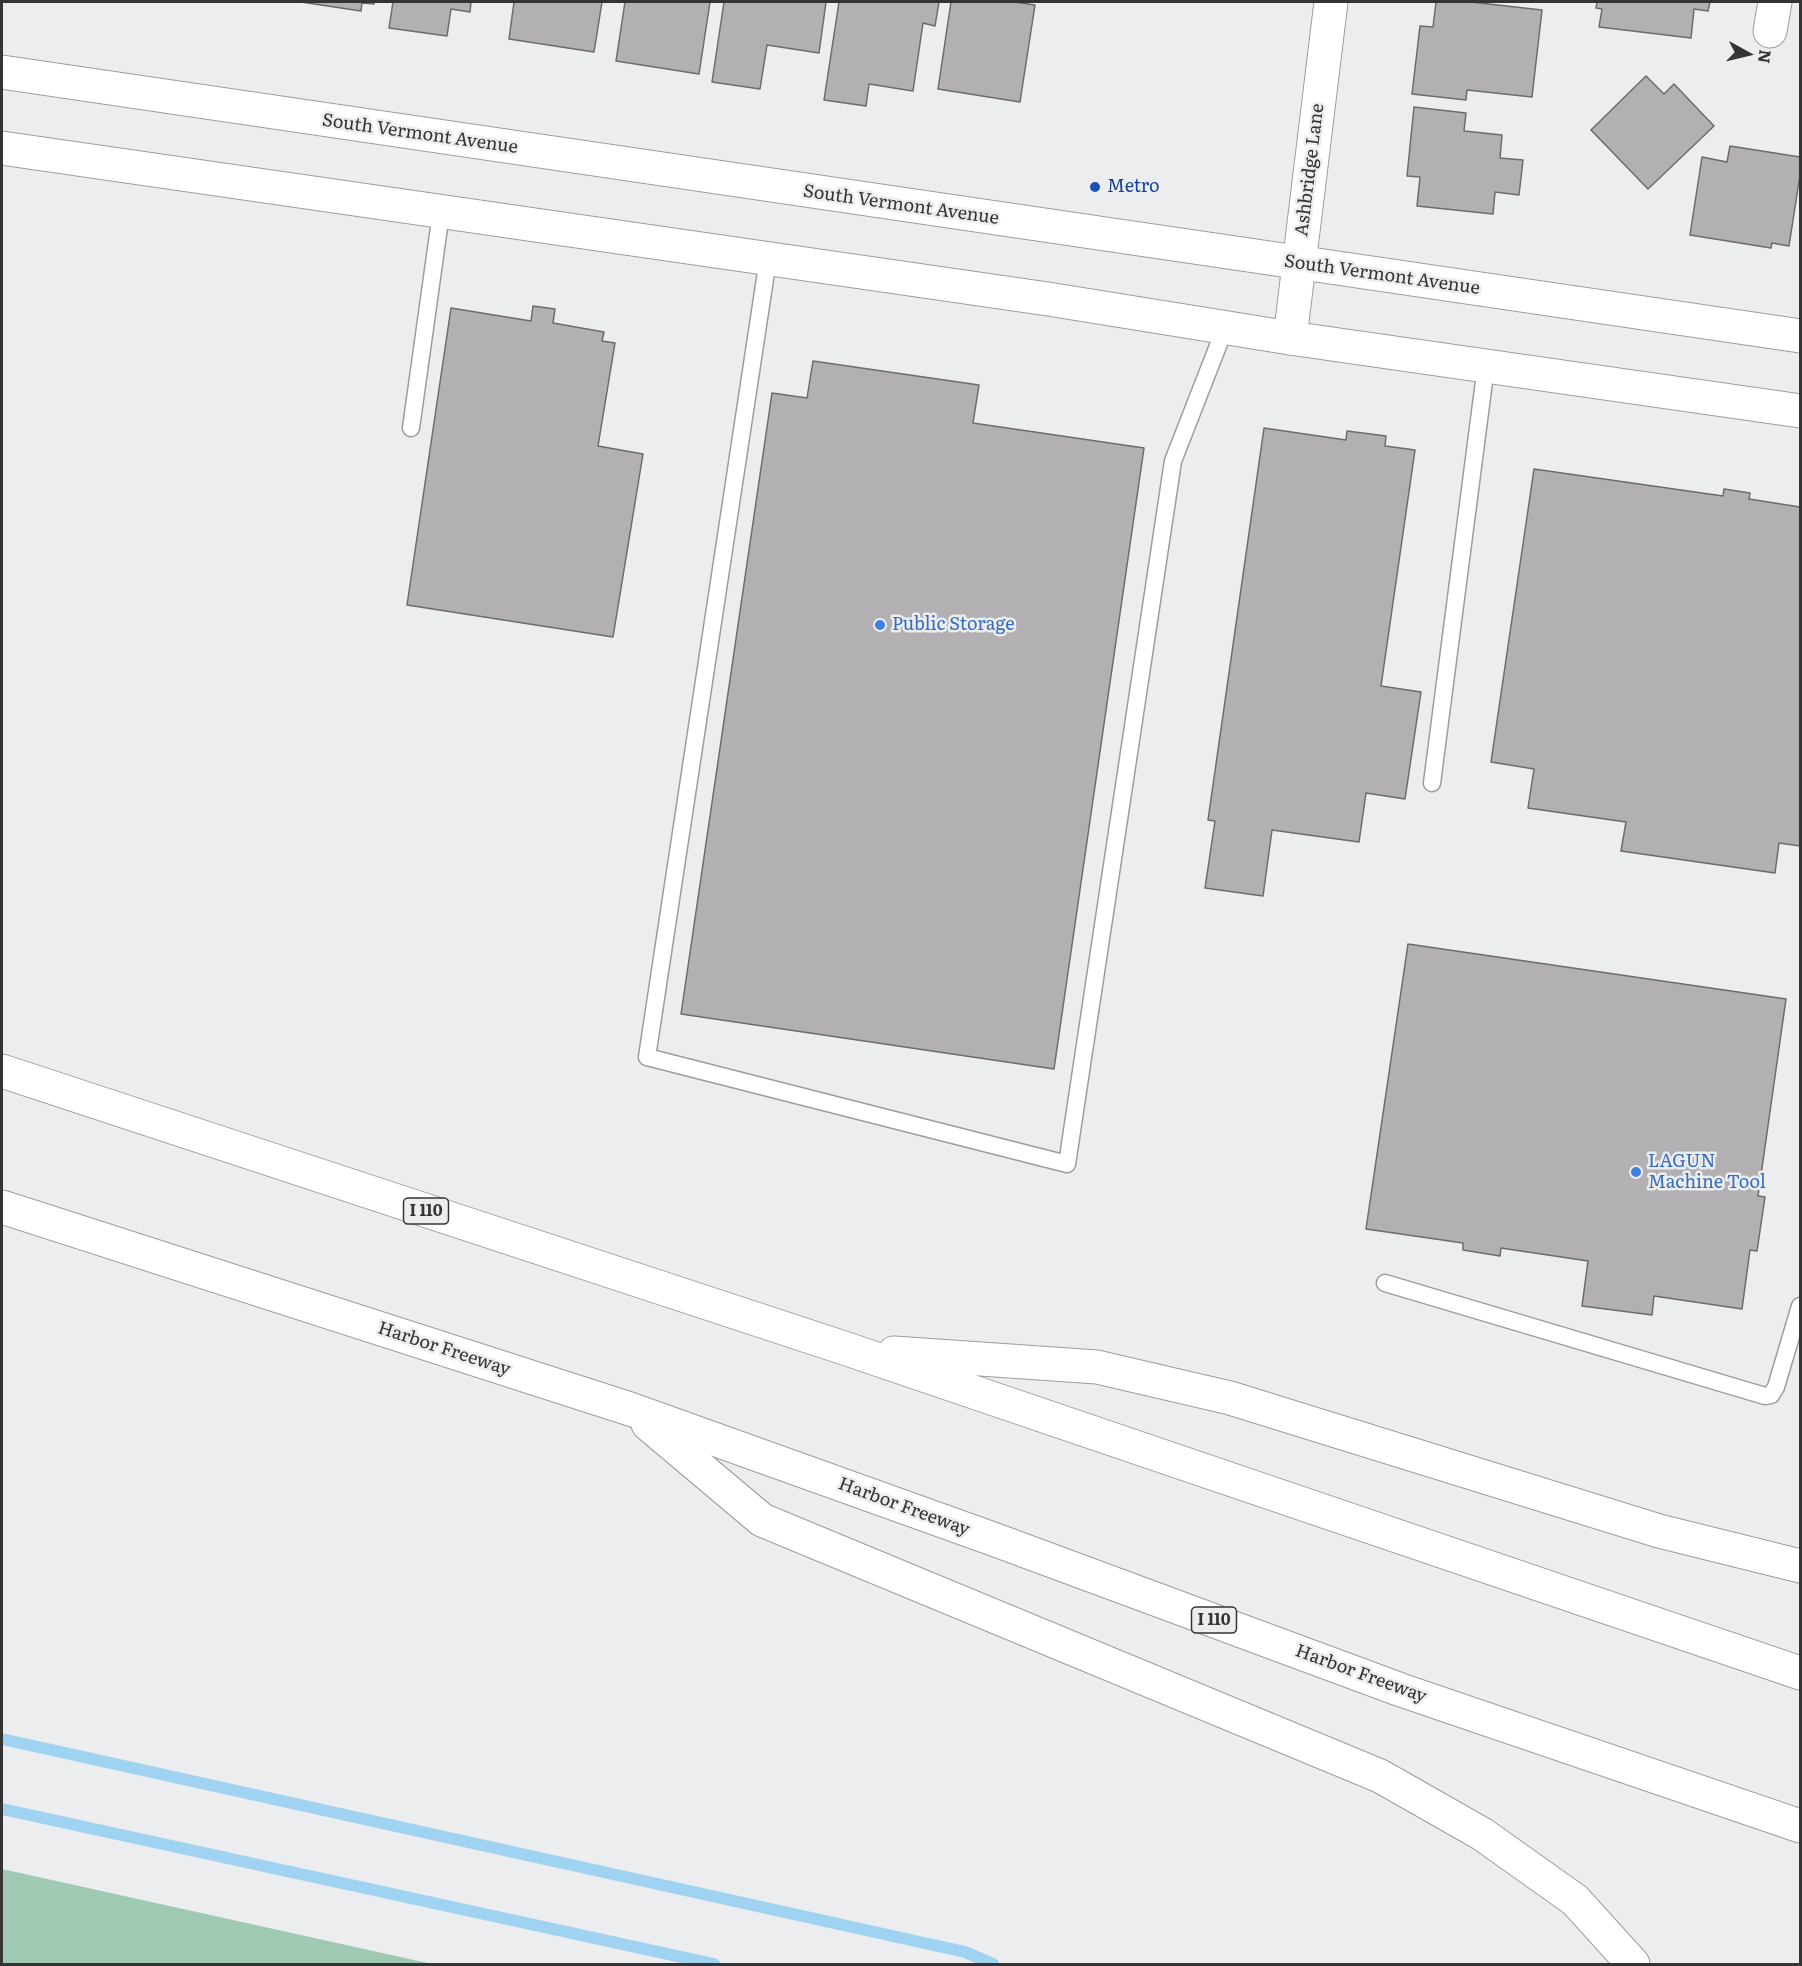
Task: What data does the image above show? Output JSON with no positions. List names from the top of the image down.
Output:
{
  "streets": {
    "main road": [
      "South Vermont Avenue",
      "Ashbridge Lane",
      "I 110",
      "Harbor Freeway"
    ]
  },
  "crossings": [
    ["South Vermont Avenue", "Ashbridge Lane"]
  ],
  "places": ["Metro", "Public Storage", "LAGUN Machine Tool"],
  "north": "right"
}
